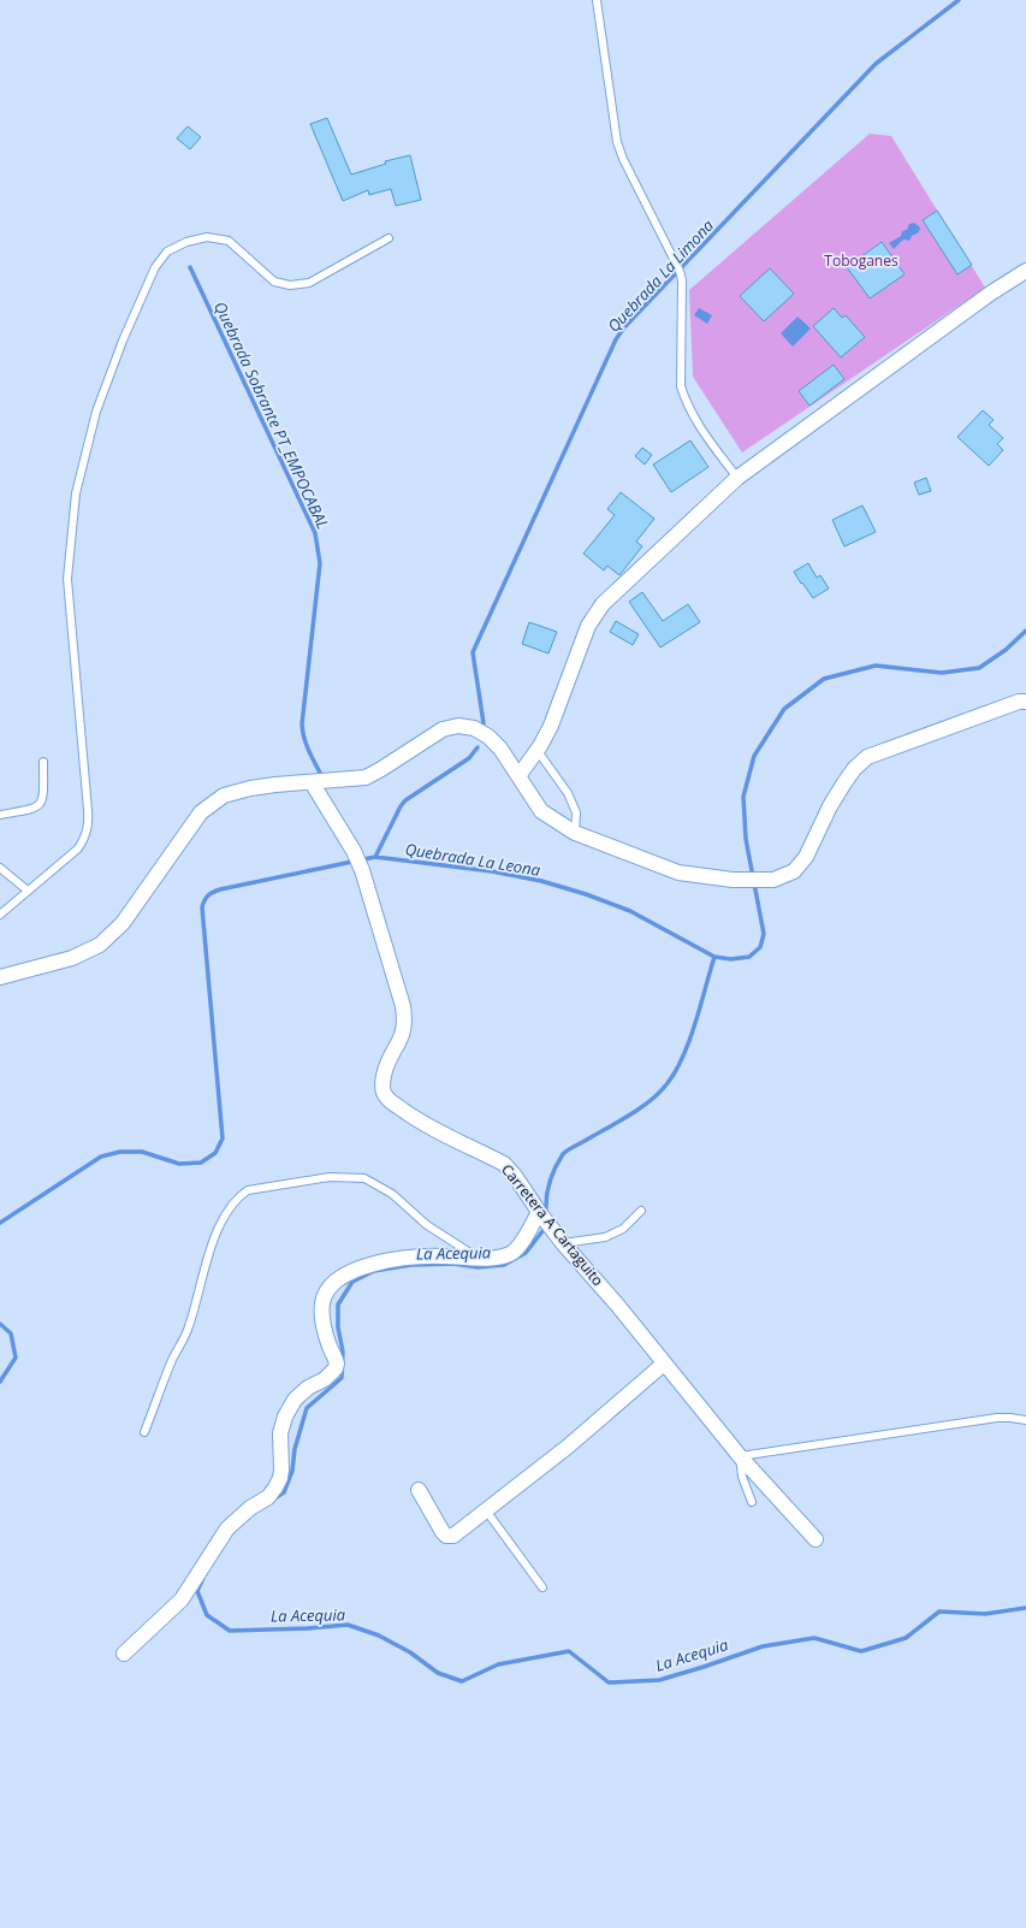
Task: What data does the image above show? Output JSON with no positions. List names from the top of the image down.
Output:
{
  "streets": {
    "street": ["Carretera A Cartaguito"]
  },
  "water": [
    "Quebrada La Limona",
    "Quebrada Sobrante PT_EMPOCABAL",
    "Quebrada La Leona",
    "La Acequia"
  ],
  "parks": ["Toboganes"]
}
